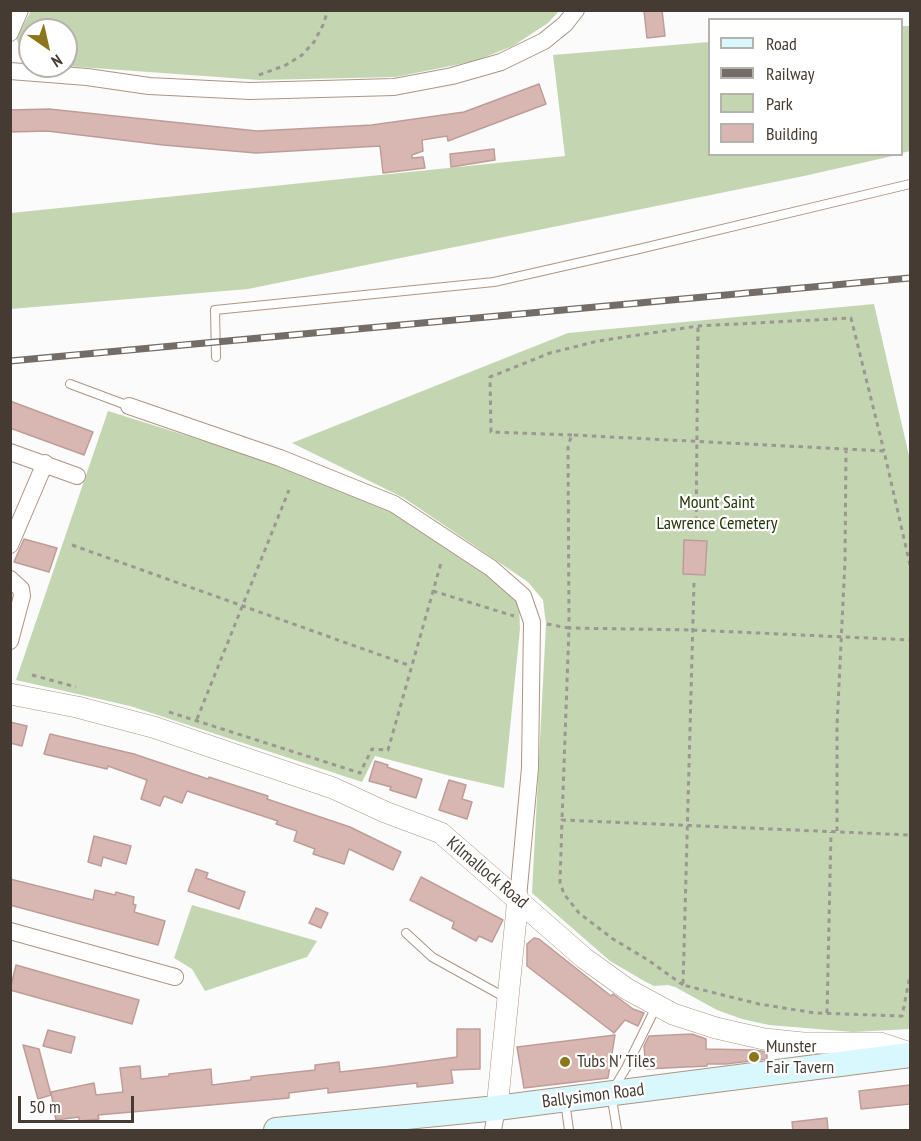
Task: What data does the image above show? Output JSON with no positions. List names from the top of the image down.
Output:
{
  "streets": {
    "main road": ["Ballysimon Road"],
    "street": ["Kilmallock Road"]
  },
  "crossings": [
    ["Kilmallock Road", "Ballysimon Road"]
  ],
  "parks": ["Mount Saint Lawrence Cemetery"],
  "places": ["Munster Fair Tavern", "Tubs N' Tiles"],
  "legend": [
    "Road",
    "Railway",
    "Park",
    "Building"
  ],
  "scale_bar": "50 m",
  "north": "bottom right"
}
